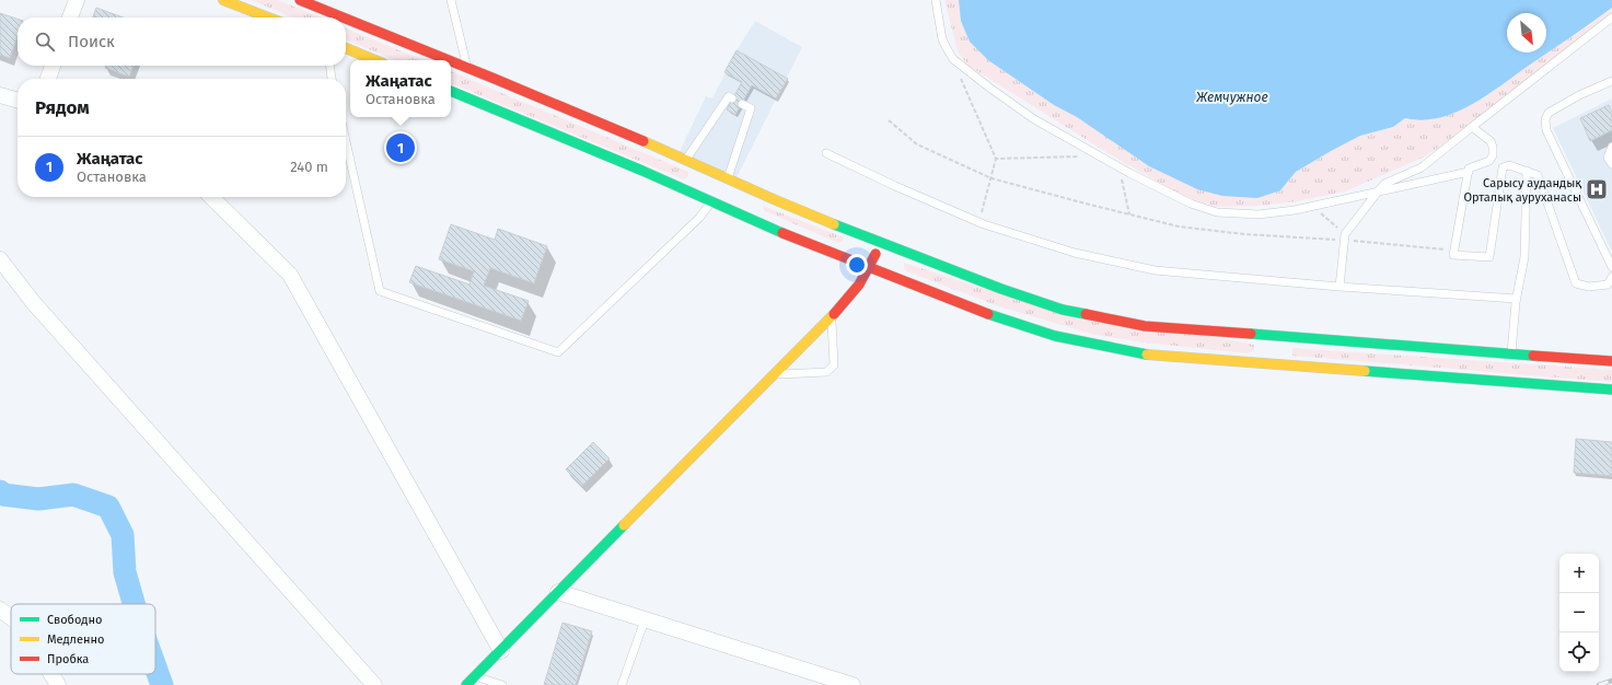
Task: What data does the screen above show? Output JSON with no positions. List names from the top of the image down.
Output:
{
  "water": ["Жемчужное"],
  "places": {
    "hospital": ["Сарысу аудандық Орталық ауруханасы"]
  },
  "legend": ["Свободно", "Медленно", "Пробка"],
  "north": "bottom right",
  "page": {
    "search": "Поиск",
    "popup": ["Жаңатас", "Остановка"],
    "heading": "Рядом",
    "pins": "1",
    "list": [
      {
        "mark": "1",
        "name": "Жаңатас",
        "note": "Остановка",
        "value": "240 m"
      }
    ],
    "map_buttons": ["+", "−"]
  }
}
